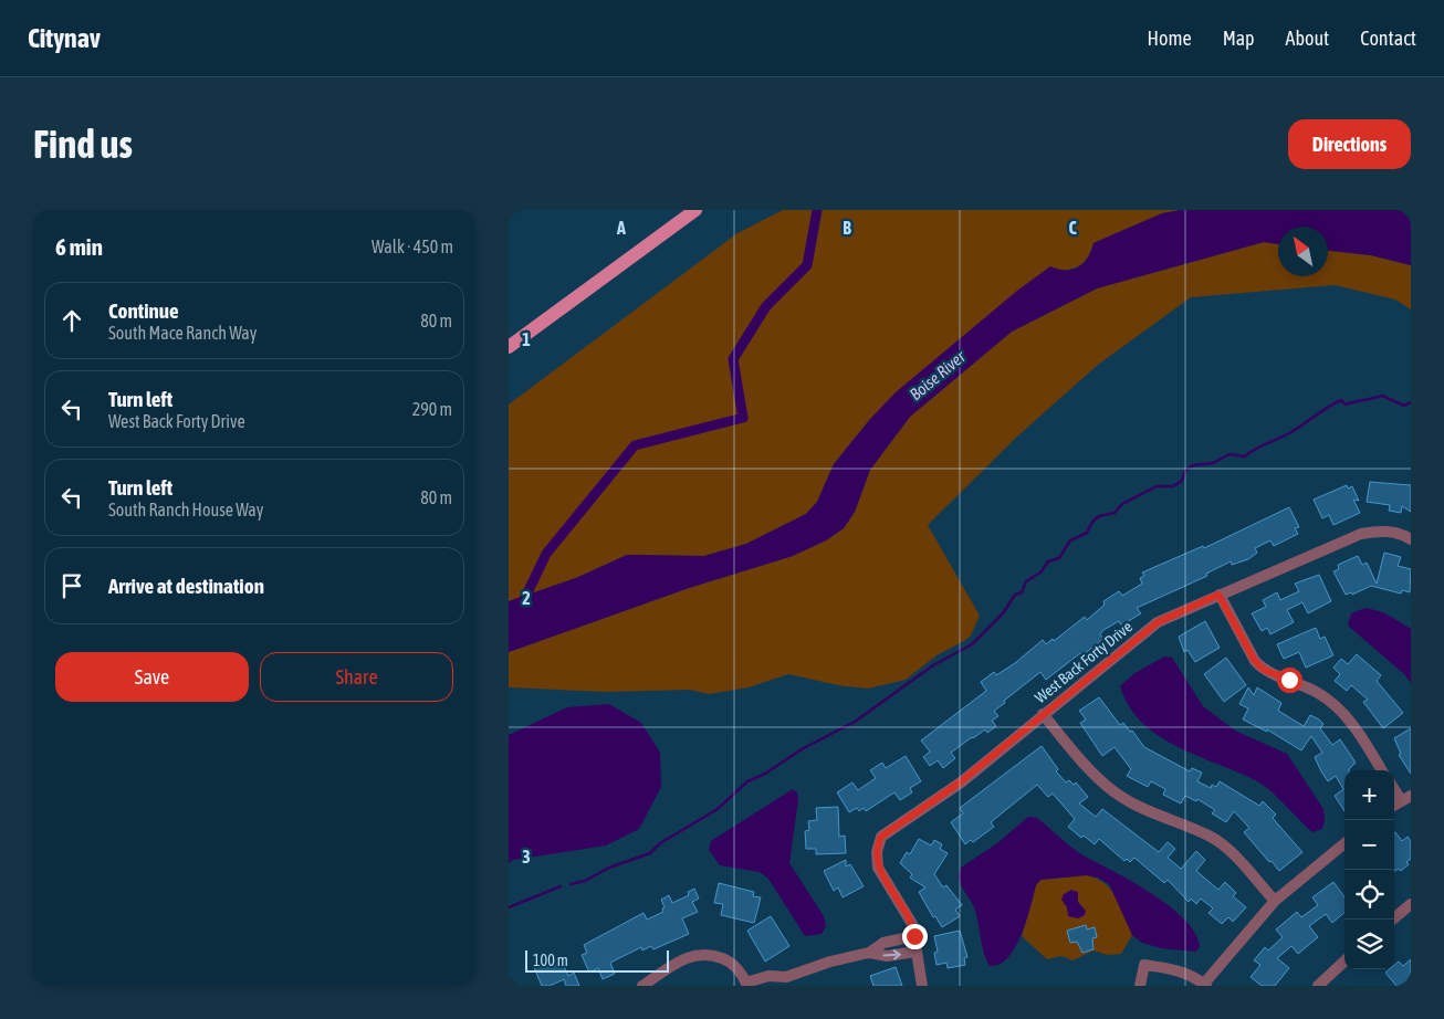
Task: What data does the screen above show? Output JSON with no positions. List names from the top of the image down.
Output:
{
  "streets": {
    "street": ["West Back Forty Drive"]
  },
  "water": ["Boise River"],
  "scale_bar": "100 m",
  "north": "top left",
  "page": {
    "header": "Citynav",
    "nav": [
      "Home",
      "Map",
      "About",
      "Contact"
    ],
    "buttons": [
      "Directions",
      ["Save", "Share"]
    ],
    "title": "Find us",
    "heading": ["6 min", "Walk · 450 m"],
    "list": [
      ["Continue", "South Mace Ranch Way", "80 m"],
      ["Turn left", "West Back Forty Drive", "290 m"],
      ["Turn left", "South Ranch House Way", "80 m"],
      "Arrive at destination"
    ],
    "map_buttons": ["+", "−"],
    "scale": "100 m"
  },
  "grid": {
    "columns": ["A", "B", "C"],
    "rows": ["1", "2", "3"]
  }
}
